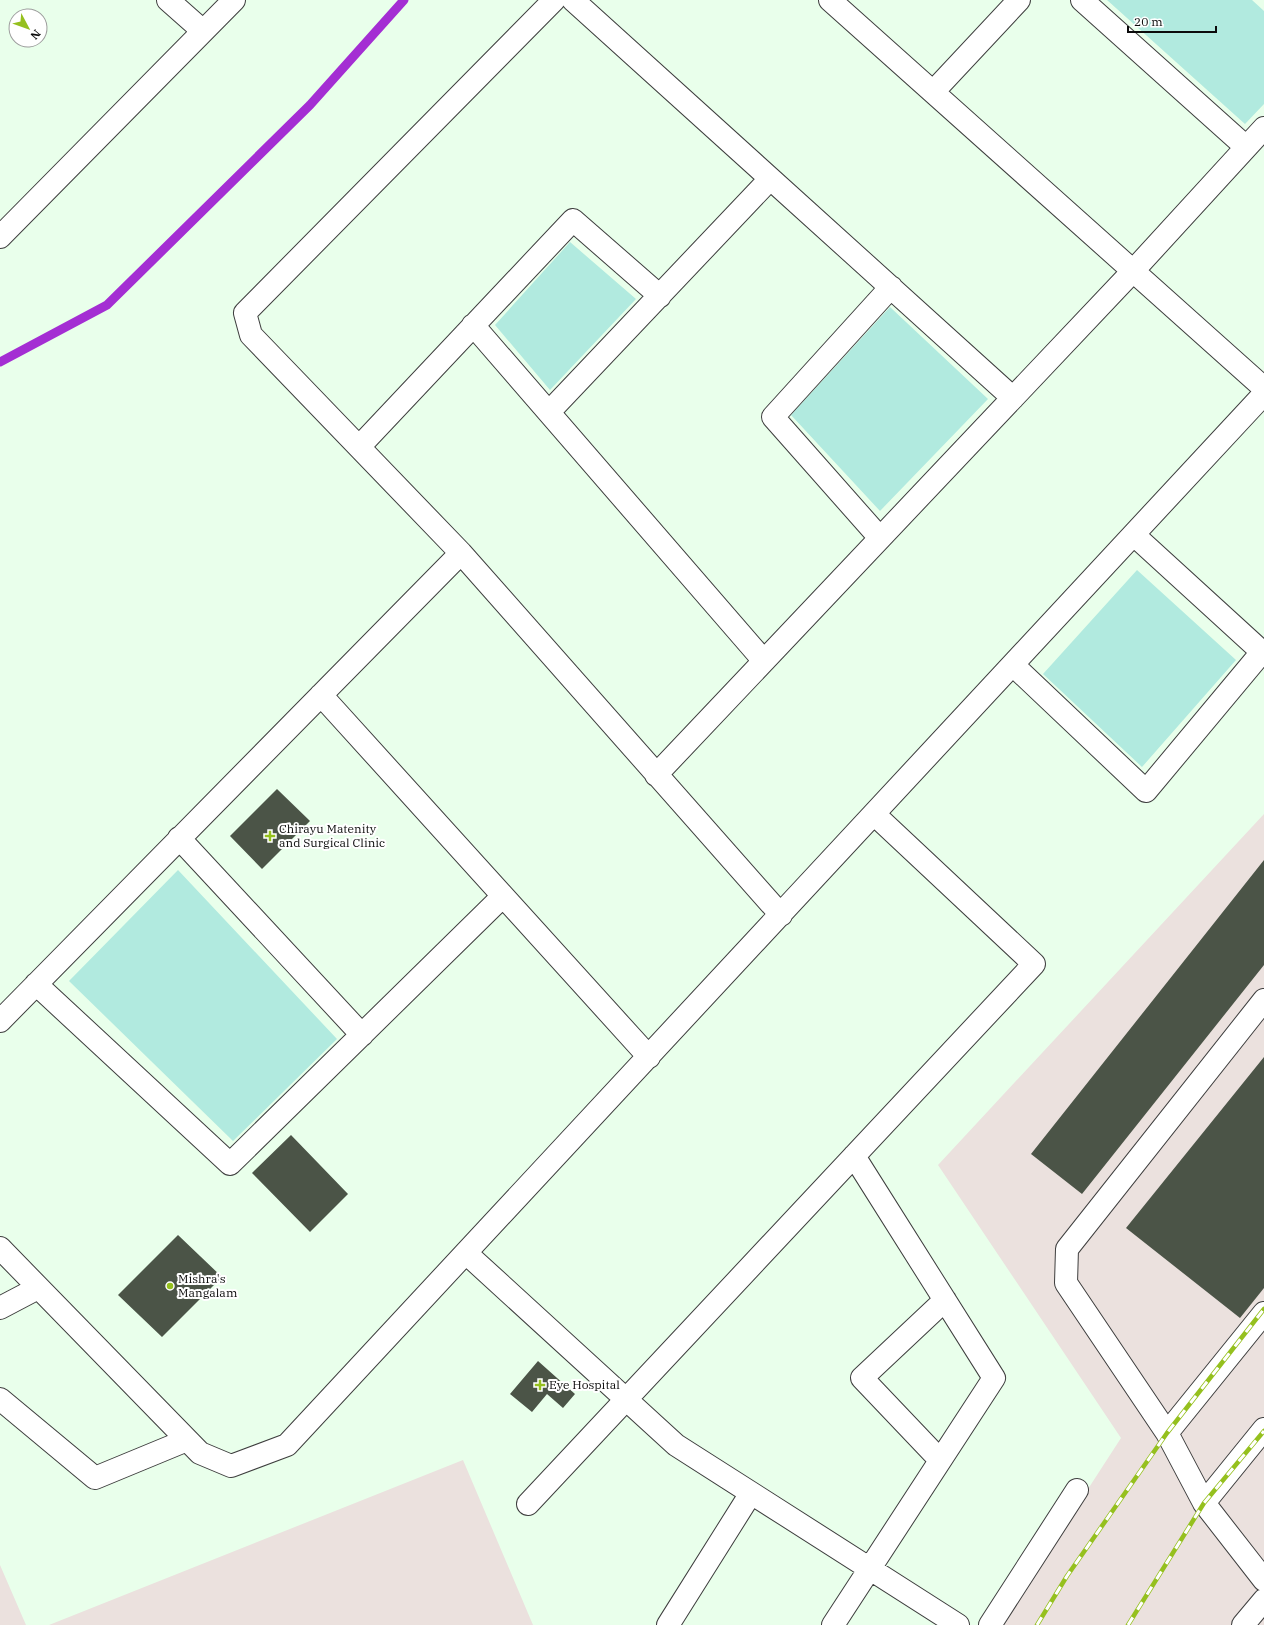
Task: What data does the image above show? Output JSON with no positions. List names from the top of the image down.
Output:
{
  "places": {
    "health": ["Chirayu Matenity and Surgical Clinic", "Eye Hospital"],
    "other": ["Mishra's Mangalam"]
  },
  "scale_bar": "20 m",
  "north": "bottom right"
}
